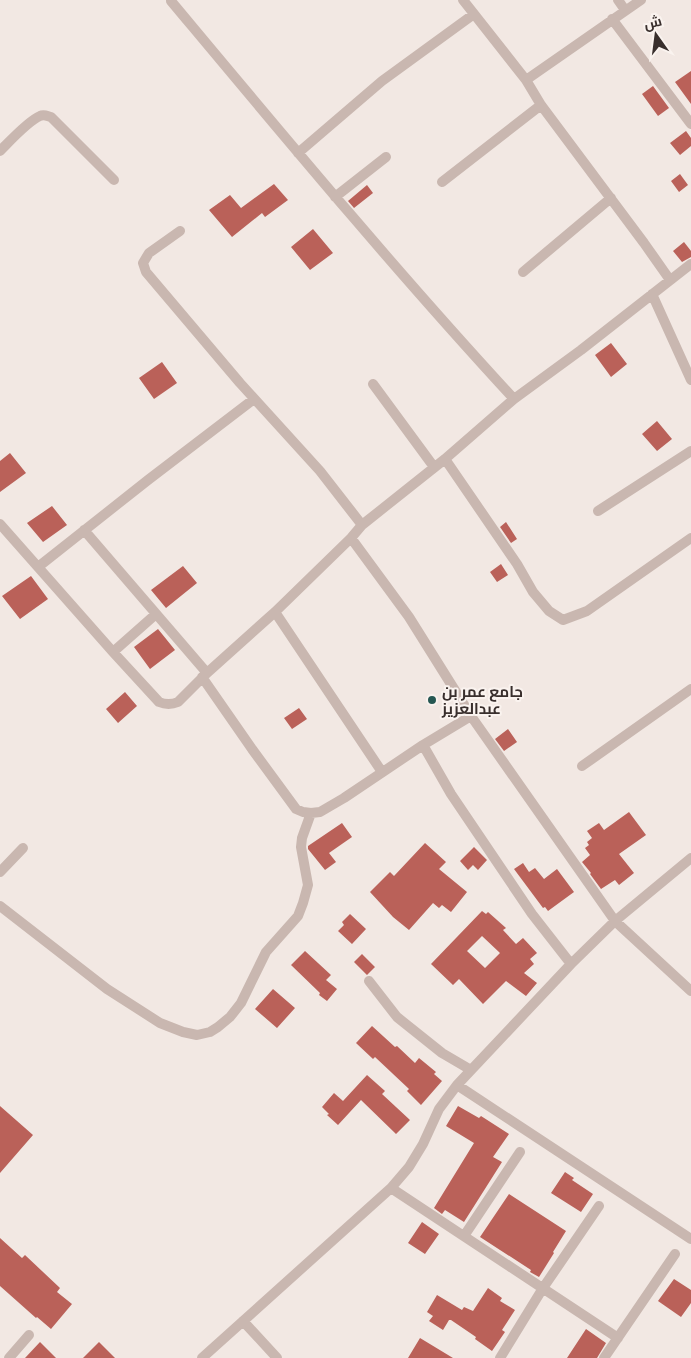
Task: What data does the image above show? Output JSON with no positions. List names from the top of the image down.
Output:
{
  "places": ["جامع عمر بن عبدالعزيز"],
  "north": "top"
}
